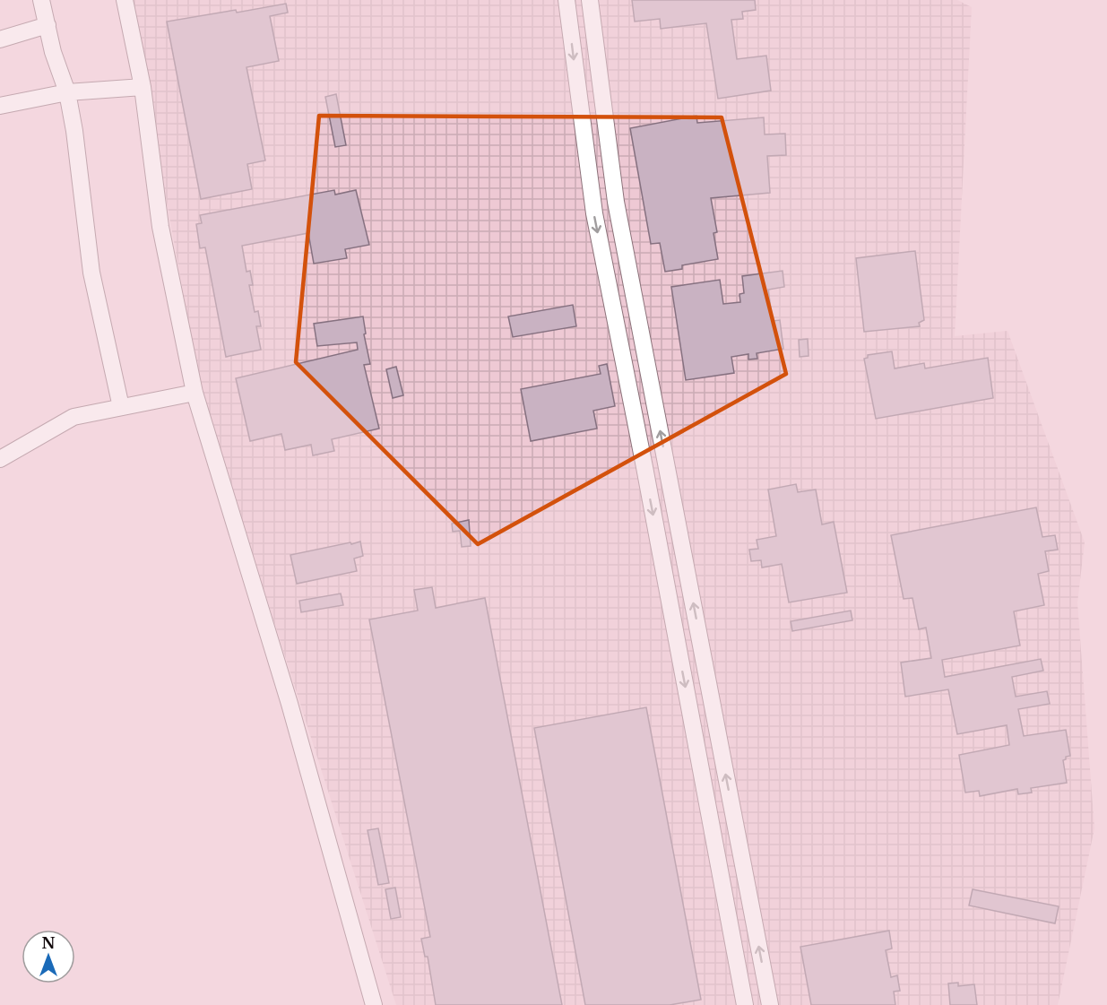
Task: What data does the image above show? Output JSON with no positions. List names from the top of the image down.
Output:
{
  "north": "top"
}
